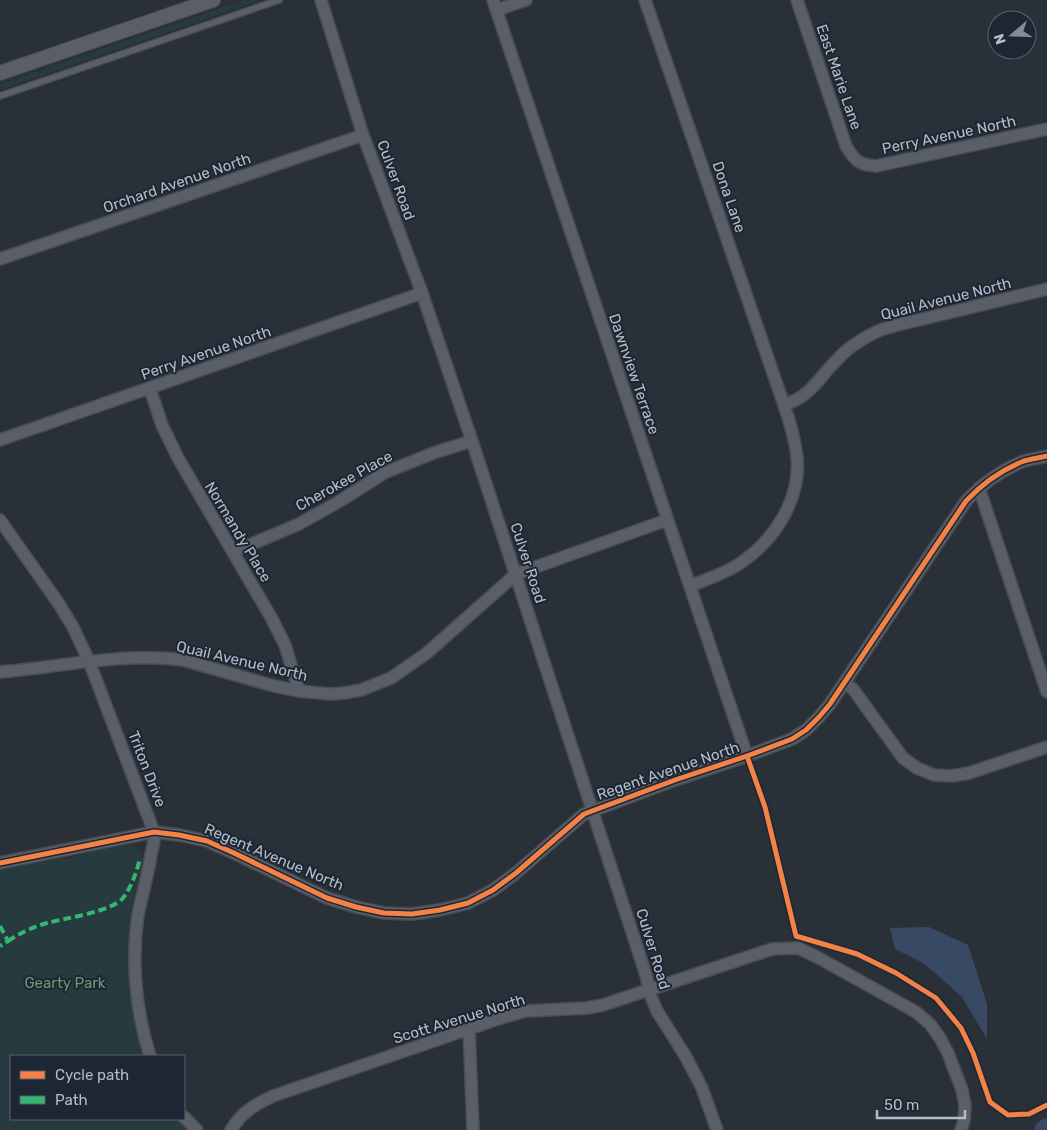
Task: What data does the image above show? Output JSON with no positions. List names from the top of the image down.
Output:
{
  "streets": {
    "street": [
      "East Marie Lane",
      "Perry Avenue North",
      "Culver Road",
      "Orchard Avenue North",
      "Dona Lane",
      "Quail Avenue North",
      "Dawnview Terrace",
      "Cherokee Place",
      "Normandy Place",
      "Triton Drive",
      "Regent Avenue North",
      "Scott Avenue North"
    ]
  },
  "crossings": [
    ["East Marie Lane", "Perry Avenue North"],
    ["Perry Avenue North", "Culver Road"],
    ["Perry Avenue North", "Normandy Place"],
    ["Culver Road", "Orchard Avenue North"],
    ["Culver Road", "Quail Avenue North"],
    ["Culver Road", "Cherokee Place"],
    ["Culver Road", "Regent Avenue North"],
    ["Culver Road", "Scott Avenue North"],
    ["Dona Lane", "Quail Avenue North"],
    ["Quail Avenue North", "Dawnview Terrace"],
    ["Quail Avenue North", "Normandy Place"],
    ["Quail Avenue North", "Triton Drive"],
    ["Dawnview Terrace", "Regent Avenue North"],
    ["Cherokee Place", "Normandy Place"],
    ["Triton Drive", "Regent Avenue North"]
  ],
  "parks": ["Gearty Park"],
  "legend": ["Cycle path", "Path"],
  "scale_bar": "50 m",
  "north": "left"
}
